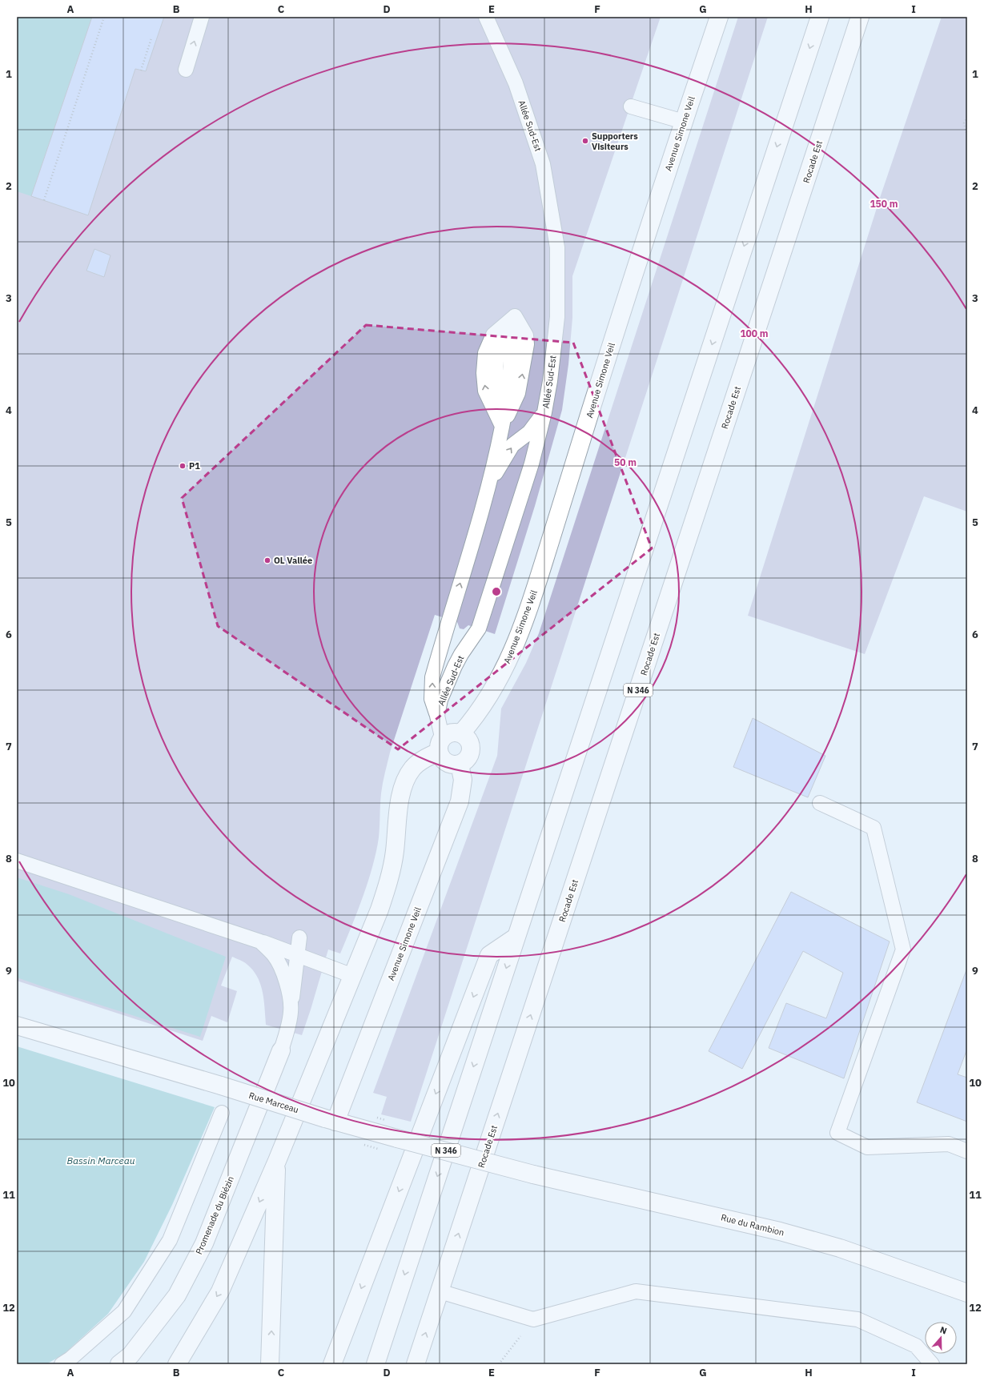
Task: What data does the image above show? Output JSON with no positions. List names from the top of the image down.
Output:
{
  "streets": {
    "main road": [
      "Avenue Simone Veil",
      "Rocade Est",
      "N 346",
      "Rue Marceau",
      "Promenade du Biézin",
      "Rue du Rambion"
    ],
    "lane": ["Allée Sud-Est"]
  },
  "crossings": [
    ["Allée Sud-Est", "Avenue Simone Veil"],
    ["Avenue Simone Veil", "Rue Marceau"],
    ["Rue Marceau", "Rue du Rambion"]
  ],
  "water": ["Bassin Marceau"],
  "places": ["Supporters Visiteurs", "P1", "OL Vallée"],
  "north": "top",
  "grid": {
    "columns": [
      "A",
      "B",
      "C",
      "D",
      "E",
      "F",
      "G",
      "H",
      "I"
    ],
    "rows": [
      "1",
      "2",
      "3",
      "4",
      "5",
      "6",
      "7",
      "8",
      "9",
      "10",
      "11",
      "12"
    ]
  },
  "rings": ["150 m", "100 m", "50 m"]
}
